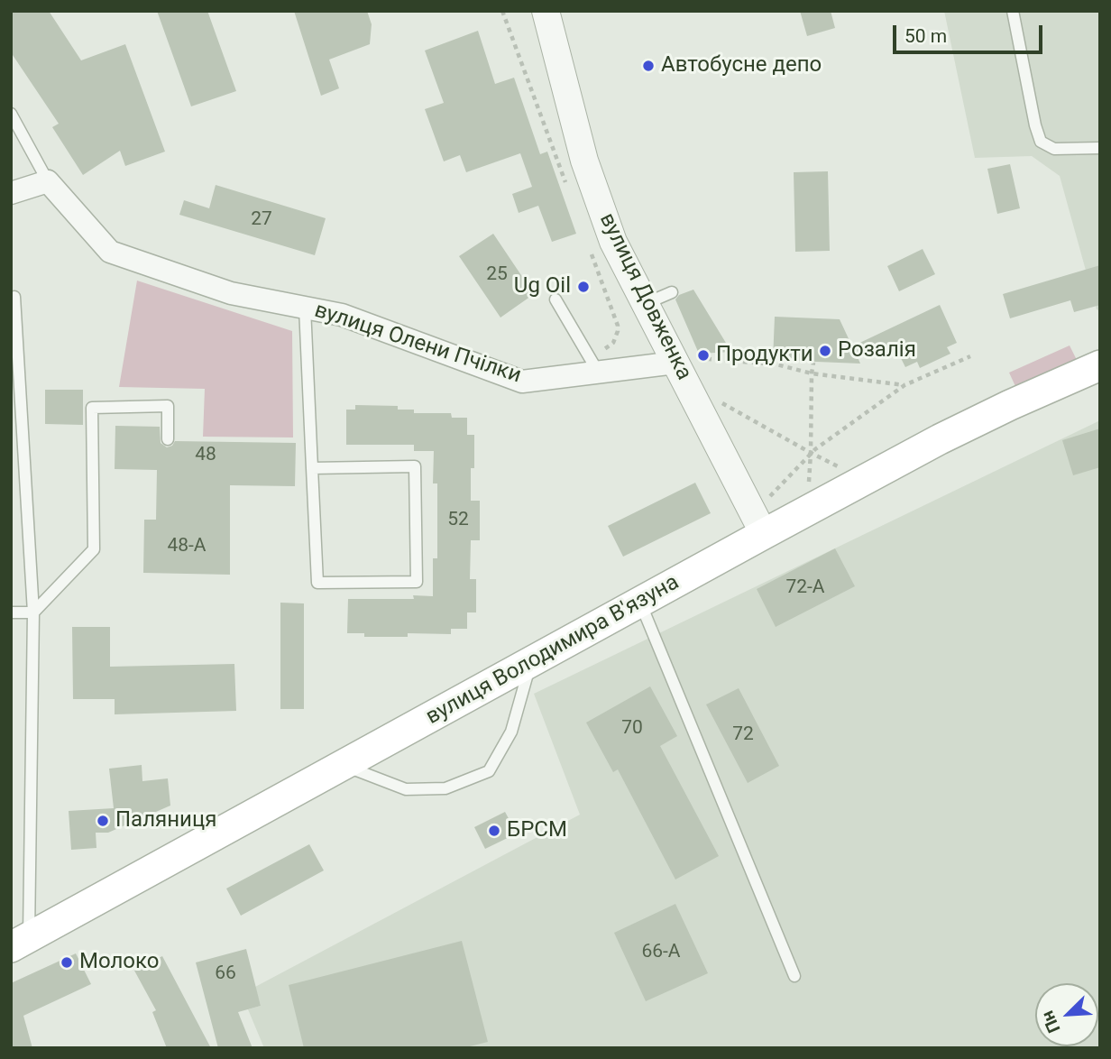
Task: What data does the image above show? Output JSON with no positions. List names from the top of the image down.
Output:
{
  "streets": {
    "main road": ["вулиця Володимира В'язуна"],
    "street": ["вулиця Довженка", "вулиця Олени Пчілки"]
  },
  "crossings": [
    ["вулиця Довженка", "вулиця Олени Пчілки"],
    ["вулиця Довженка", "вулиця Володимира В'язуна"]
  ],
  "places": [
    "Автобусне депо",
    "Ug Oil",
    "Розалія",
    "Продукти",
    "Паляниця",
    "БРСМ",
    "Молоко"
  ],
  "house_numbers": [
    "27",
    "25",
    "48",
    "52",
    "48-А",
    "72-А",
    "70",
    "72",
    "66-А",
    "66"
  ],
  "scale_bar": "50 m",
  "north": "bottom left"
}
